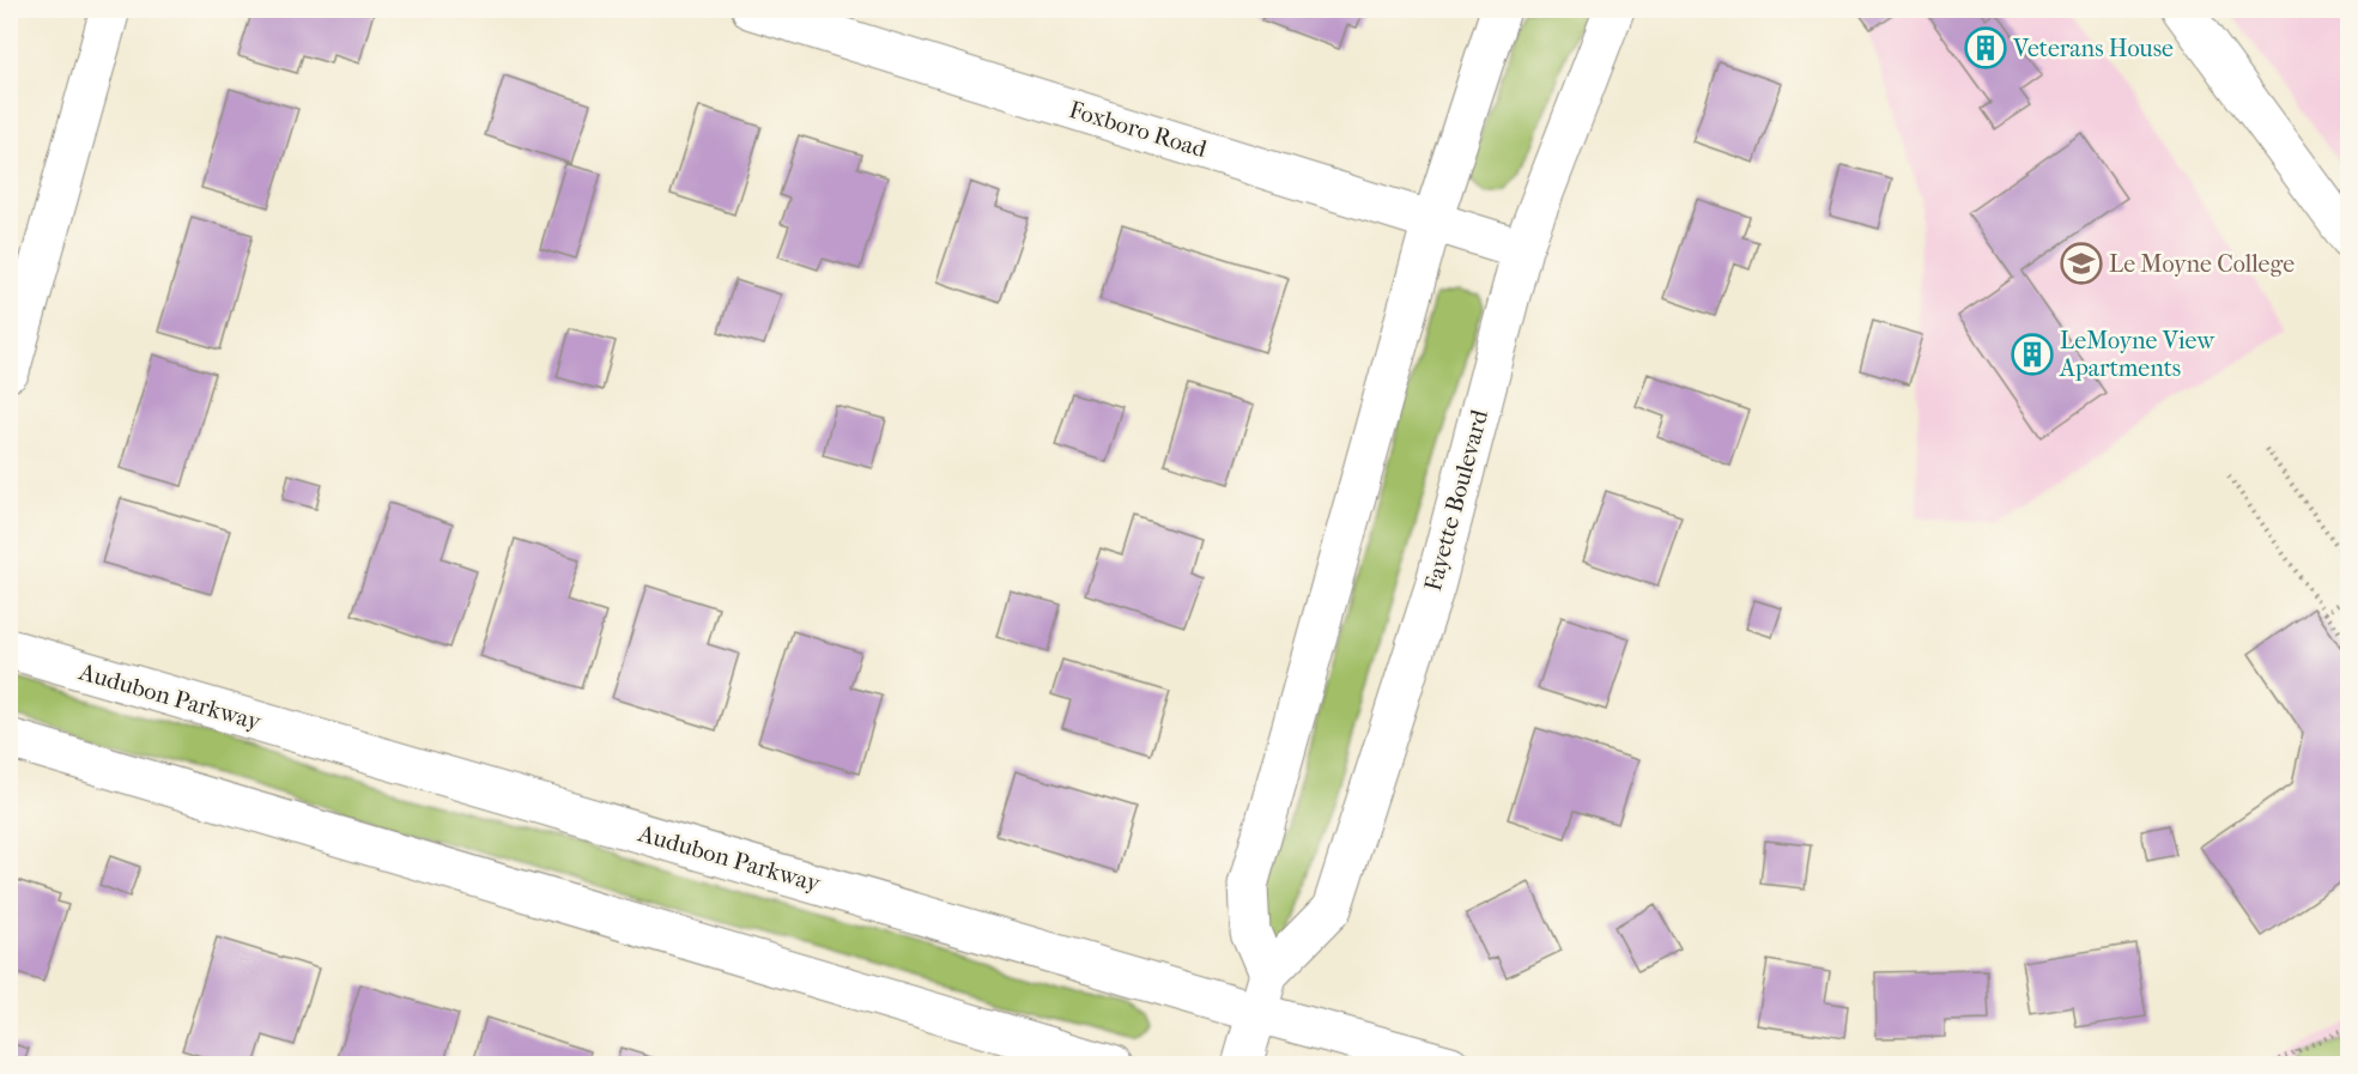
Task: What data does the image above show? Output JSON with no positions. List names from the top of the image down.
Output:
{
  "streets": {
    "street": ["Foxboro Road", "Fayette Boulevard", "Audubon Parkway"]
  },
  "crossings": [
    ["Foxboro Road", "Fayette Boulevard"],
    ["Fayette Boulevard", "Audubon Parkway"]
  ],
  "places": {
    "building": ["Veterans House", "LeMoyne View Apartments"],
    "school or university": ["Le Moyne College"]
  }
}
